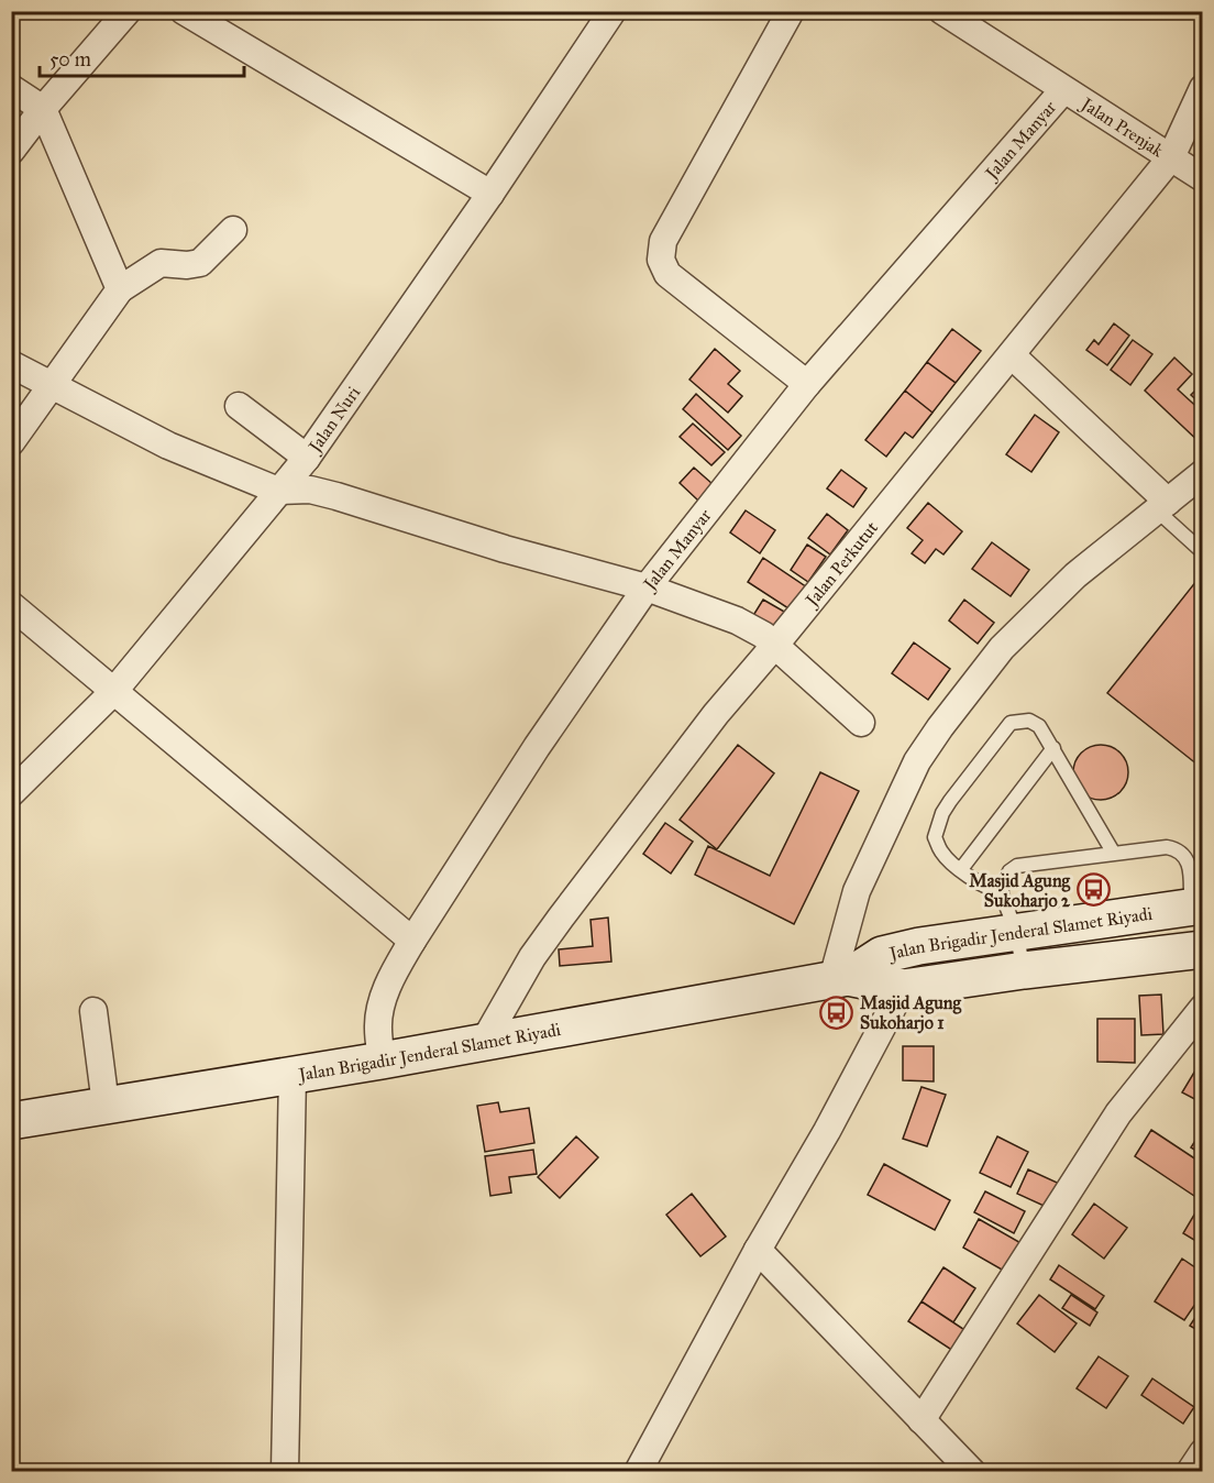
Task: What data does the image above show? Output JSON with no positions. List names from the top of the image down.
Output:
{
  "streets": {
    "main road": ["Jalan Brigadir Jenderal Slamet Riyadi"],
    "street": [
      "Jalan Prenjak",
      "Jalan Manyar",
      "Jalan Nuri",
      "Jalan Perkutut"
    ]
  },
  "crossings": [
    ["Jalan Prenjak", "Jalan Manyar"],
    ["Jalan Prenjak", "Jalan Perkutut"],
    ["Jalan Manyar", "Jalan Brigadir Jenderal Slamet Riyadi"],
    ["Jalan Perkutut", "Jalan Brigadir Jenderal Slamet Riyadi"]
  ],
  "places": {
    "bus stop": ["Masjid Agung Sukoharjo 2", "Masjid Agung Sukoharjo 1"]
  },
  "scale_bar": "50 m"
}
